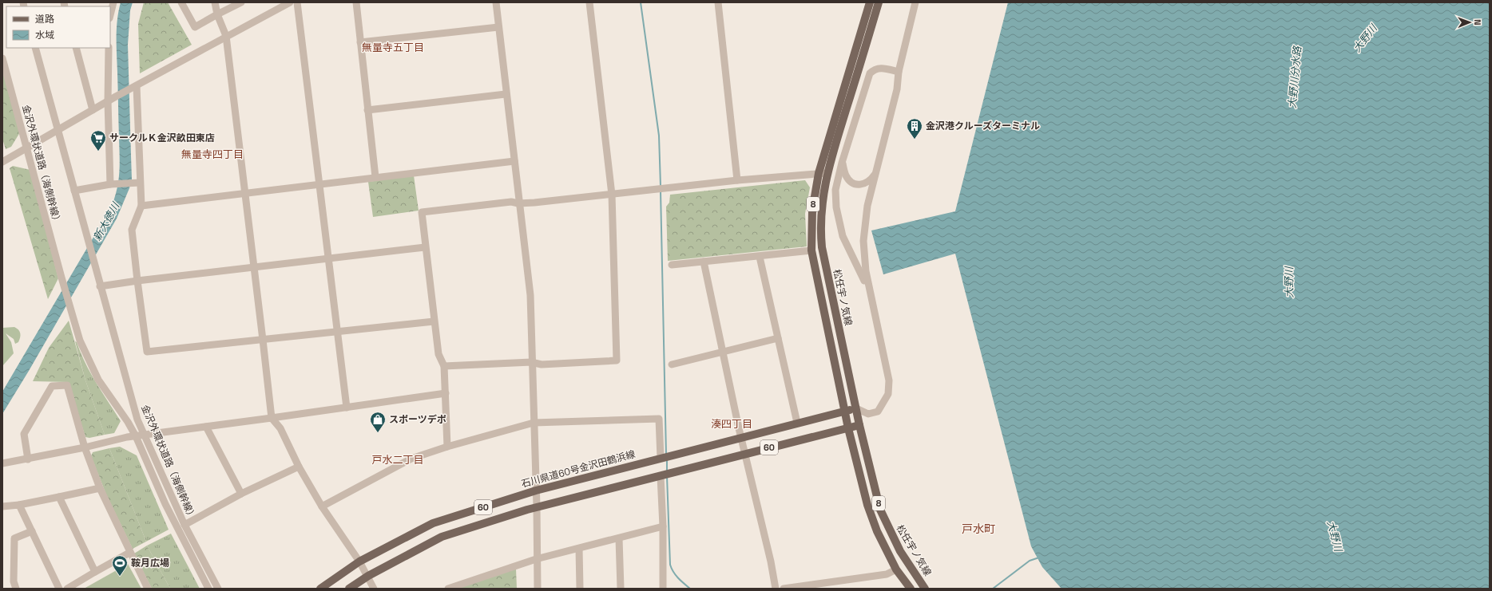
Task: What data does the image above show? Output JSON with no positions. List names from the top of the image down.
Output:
{
  "streets": {
    "main road": [
      "8",
      "松任宇ノ気線",
      "60",
      "石川県道60号金沢田鶴浜線"
    ],
    "street": ["金沢外環状道路（海側幹線）"]
  },
  "crossings": [
    ["松任宇ノ気線", "60"],
    ["松任宇ノ気線", "石川県道60号金沢田鶴浜線"]
  ],
  "districts": [
    "無量寺五丁目",
    "無量寺四丁目",
    "湊四丁目",
    "戸水二丁目",
    "戸水町"
  ],
  "water": ["大野川", "大野川分水路", "新大徳川"],
  "places": {
    "building": ["金沢港クルーズターミナル"],
    "supermarket": ["サークルＫ金沢畝田東店"],
    "shop": ["スポーツデポ"],
    "sports": ["鞍月広場"]
  },
  "legend": ["道路", "水域"],
  "north": "right"
}
